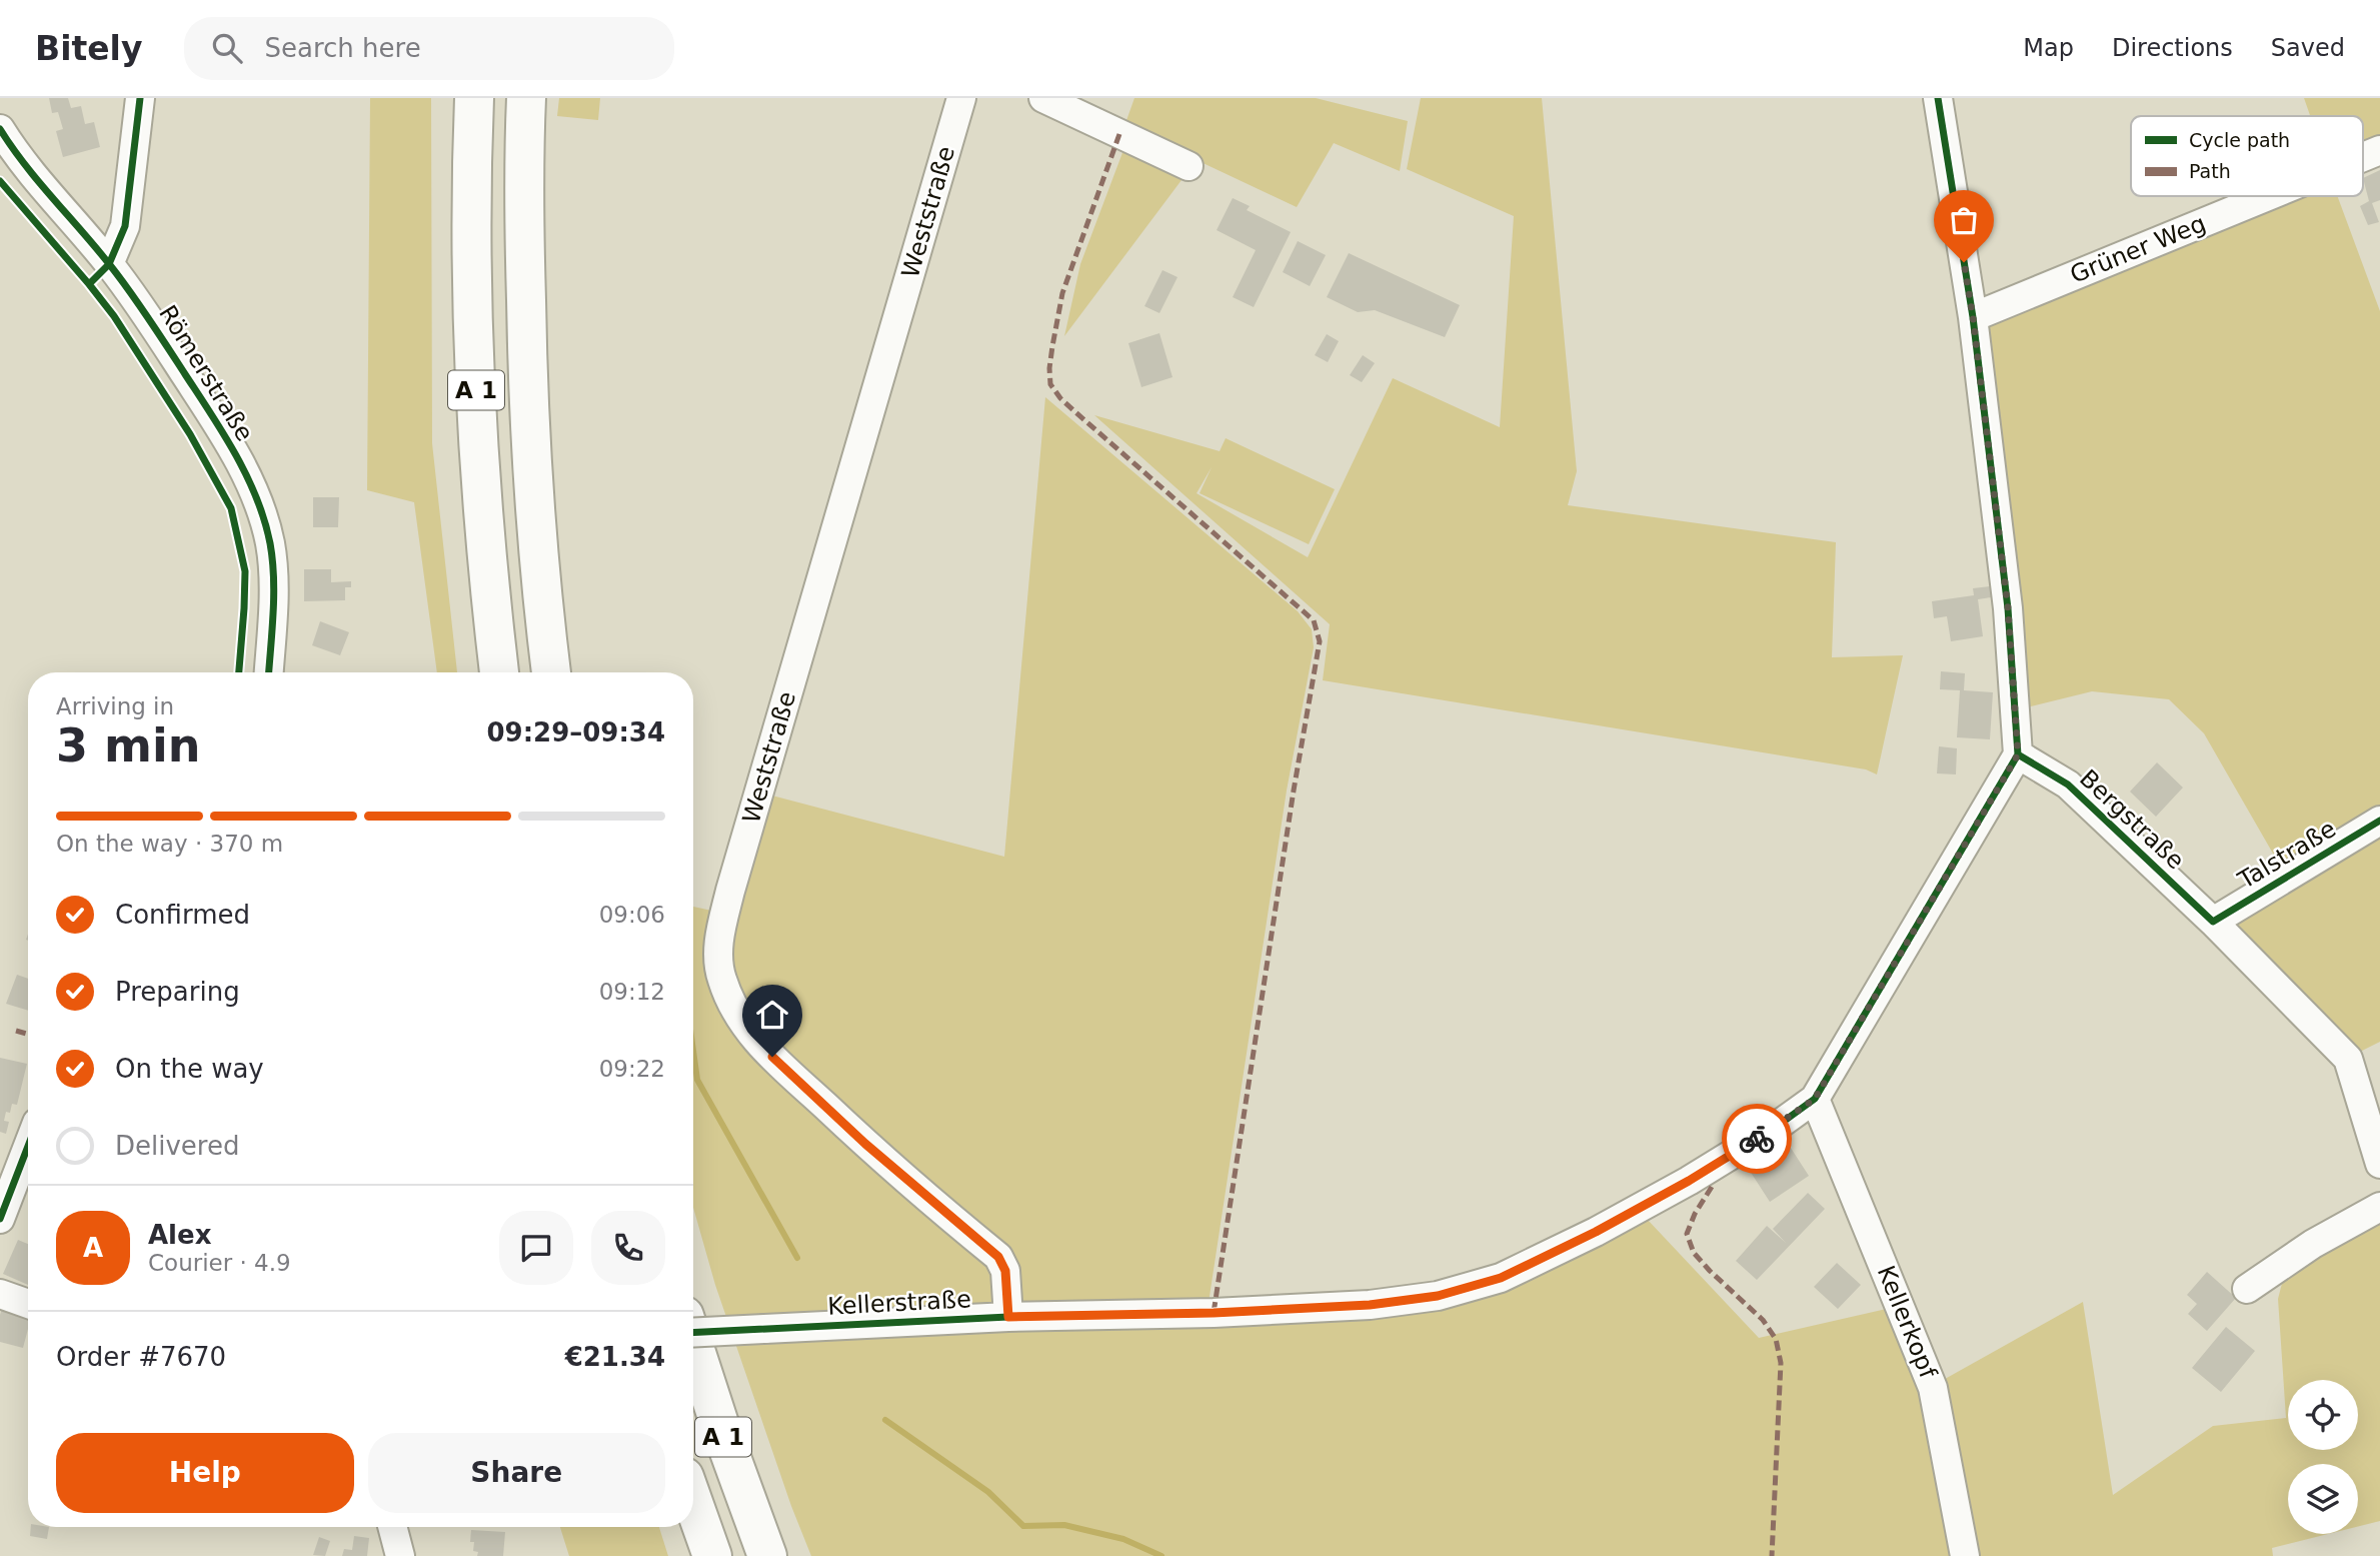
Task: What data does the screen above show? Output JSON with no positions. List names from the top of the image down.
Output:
{
  "streets": {
    "highway": ["A 1"],
    "street": [
      "Weststraße",
      "Grüner Weg",
      "Römerstraße",
      "Bergstraße",
      "Talstraße",
      "Kellerstraße",
      "Kellerkopf"
    ]
  },
  "crossings": [
    ["Weststraße", "Kellerstraße"],
    ["Bergstraße", "Talstraße"],
    ["Bergstraße", "Kellerstraße"],
    ["Kellerstraße", "Kellerkopf"]
  ],
  "legend": ["Cycle path", "Path"],
  "page": {
    "header": "Bitely",
    "search": "Search here",
    "nav": ["Map", "Directions", "Saved"],
    "heading": ["3 min", "Arriving in", "09:29–09:34"],
    "panel": [
      "Alex",
      "Courier · 4.9",
      "Order #7670",
      "€21.34"
    ],
    "bar": "On the way · 370 m",
    "list": [
      ["Confirmed", "09:06"],
      ["Preparing", "09:12"],
      ["On the way", "09:22"],
      "Delivered"
    ],
    "round": "A",
    "buttons": ["Help", "Share"]
  }
}
